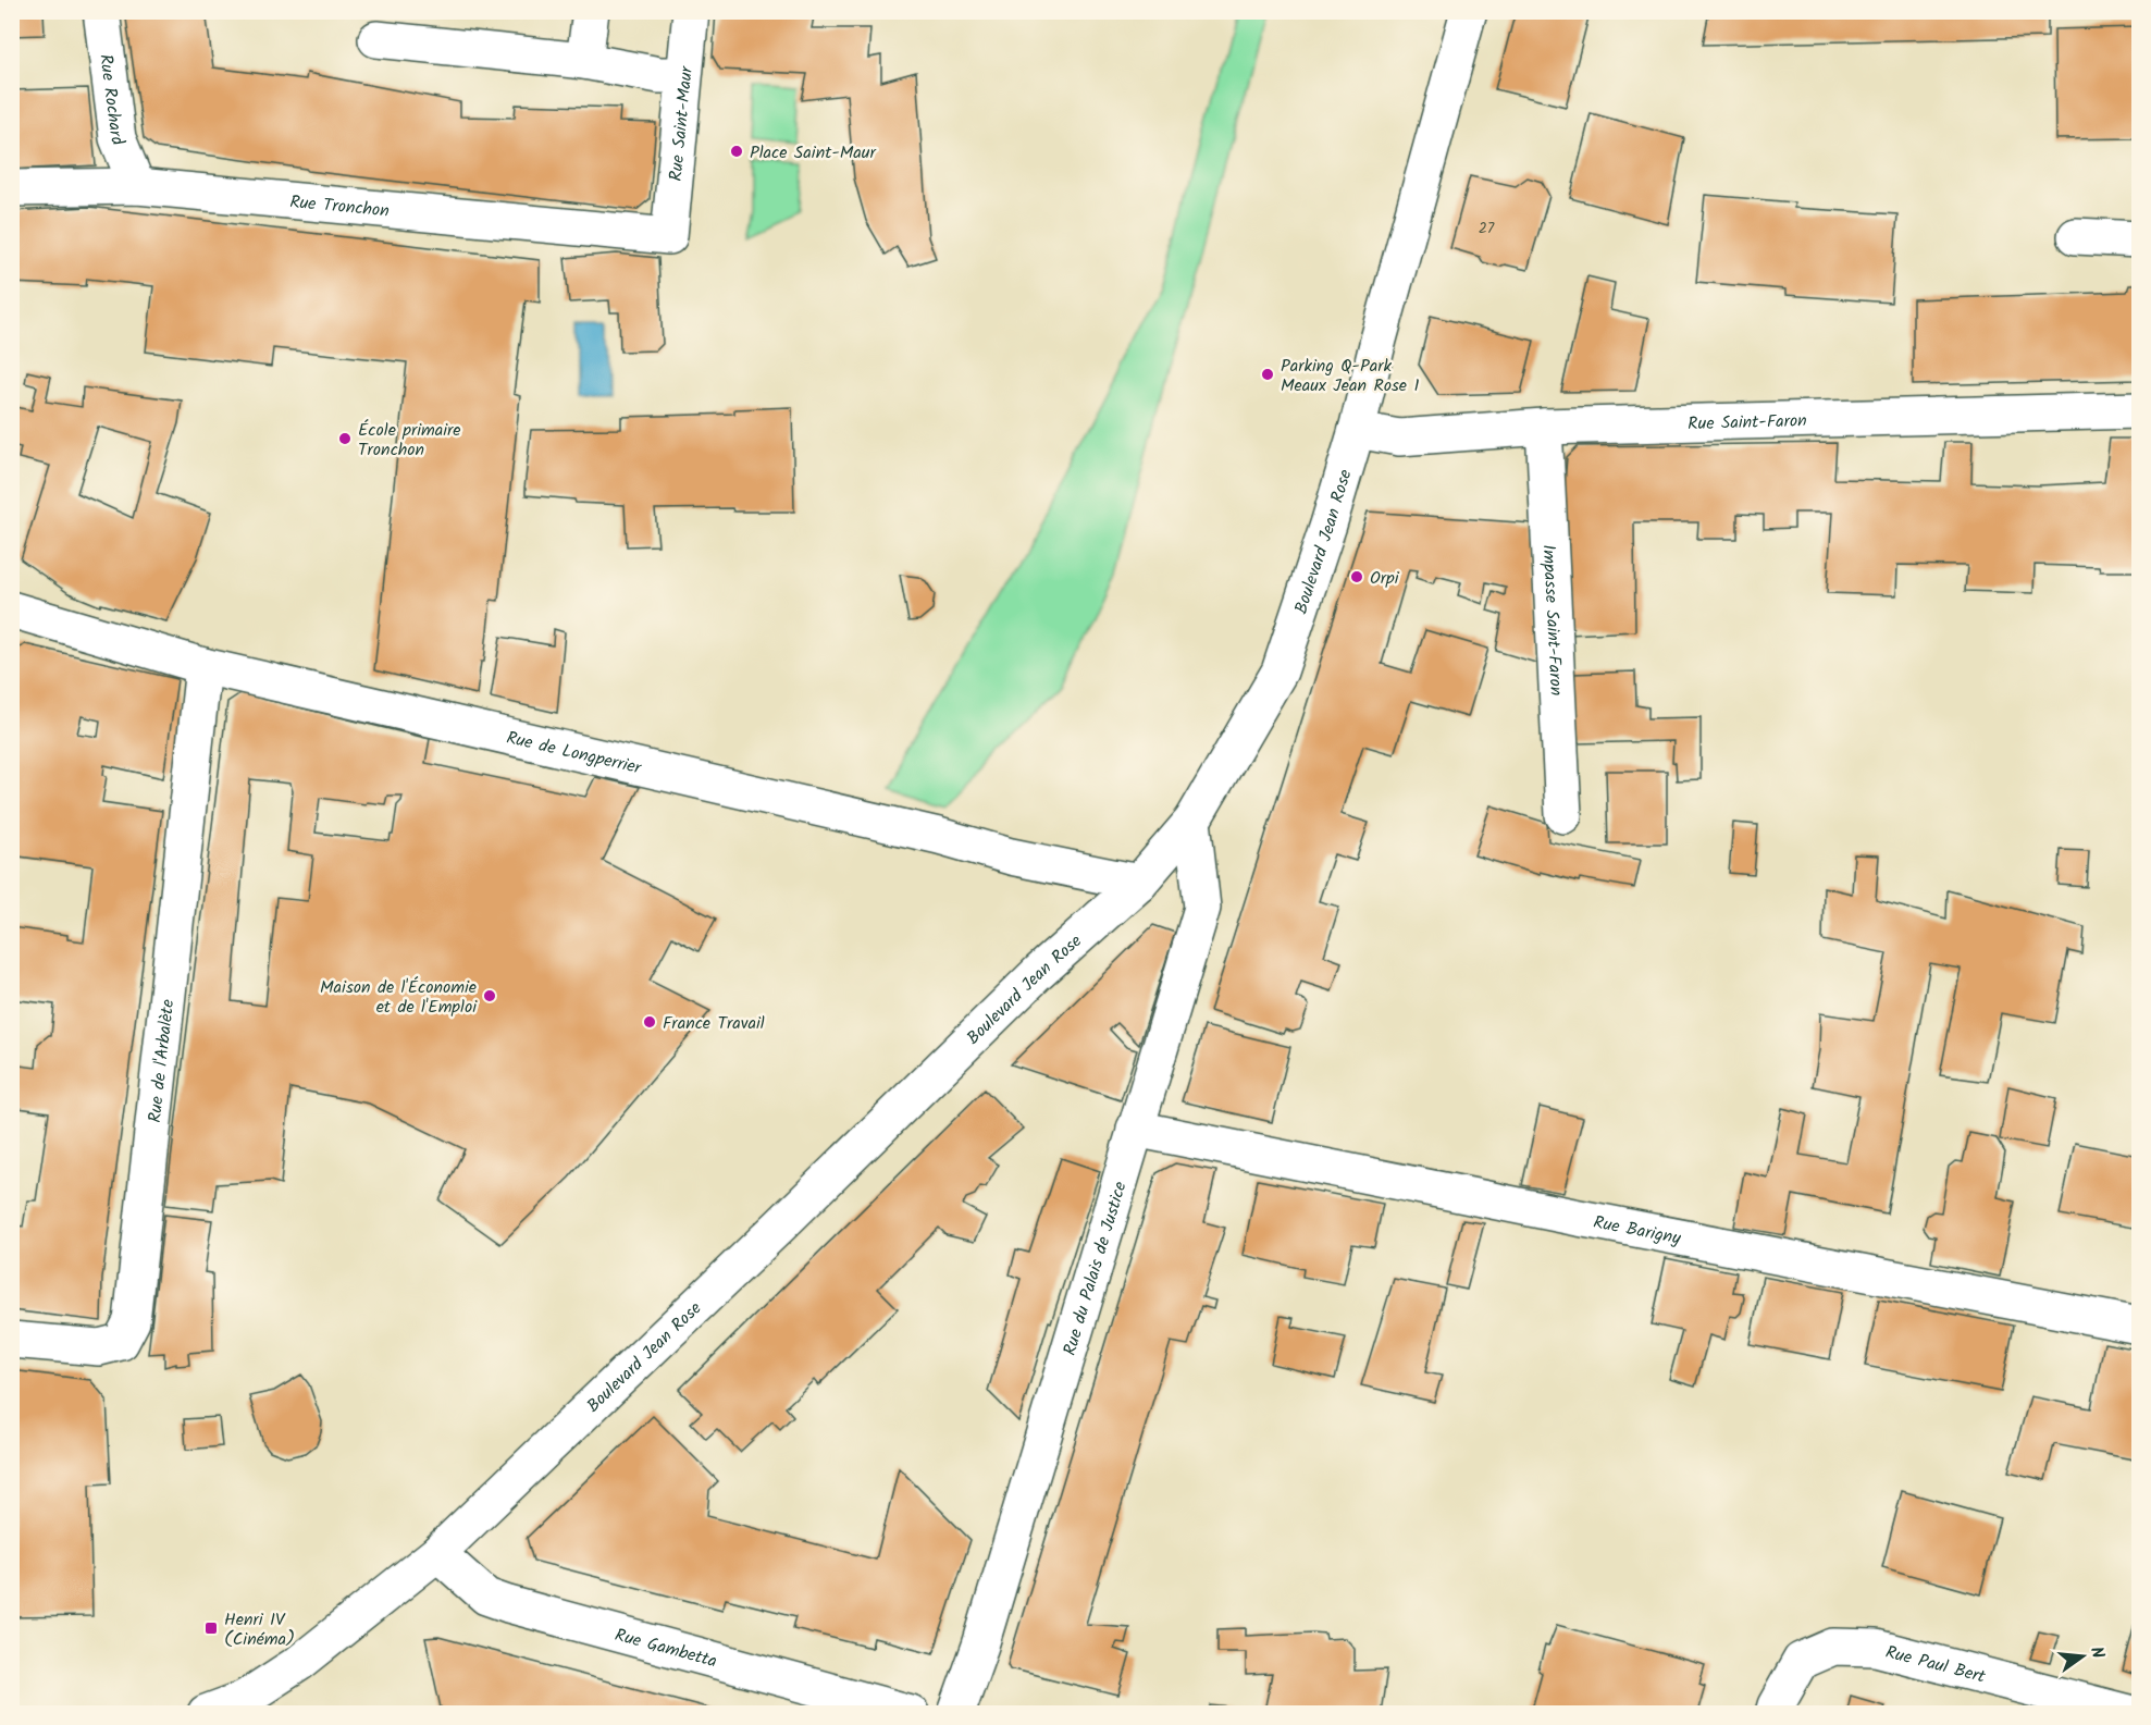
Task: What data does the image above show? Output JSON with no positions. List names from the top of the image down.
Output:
{
  "streets": {
    "street": [
      "Rue Rochard",
      "Rue Saint-Maur",
      "Rue Tronchon",
      "Rue Saint-Faron",
      "Boulevard Jean Rose",
      "Impasse Saint-Faron",
      "Rue de Longperrier",
      "Rue de l'Arbalète",
      "Rue Barigny",
      "Rue du Palais de Justice",
      "Rue Gambetta",
      "Rue Paul Bert"
    ]
  },
  "crossings": [
    ["Rue Rochard", "Rue Tronchon"],
    ["Rue Saint-Maur", "Rue Tronchon"],
    ["Rue Saint-Faron", "Boulevard Jean Rose"],
    ["Rue Saint-Faron", "Impasse Saint-Faron"],
    ["Boulevard Jean Rose", "Rue de Longperrier"],
    ["Boulevard Jean Rose", "Rue du Palais de Justice"],
    ["Boulevard Jean Rose", "Rue Gambetta"],
    ["Rue de Longperrier", "Rue de l'Arbalète"],
    ["Rue Barigny", "Rue du Palais de Justice"]
  ],
  "places": {
    "other": [
      "Place Saint-Maur",
      "Parking Q-Park Meaux Jean Rose 1",
      "École primaire Tronchon",
      "Orpi",
      "Maison de l'Économie et de l'Emploi",
      "France Travail"
    ],
    "transit": ["Henri IV (Cinéma)"]
  },
  "house_numbers": ["27"],
  "north": "right"
}
